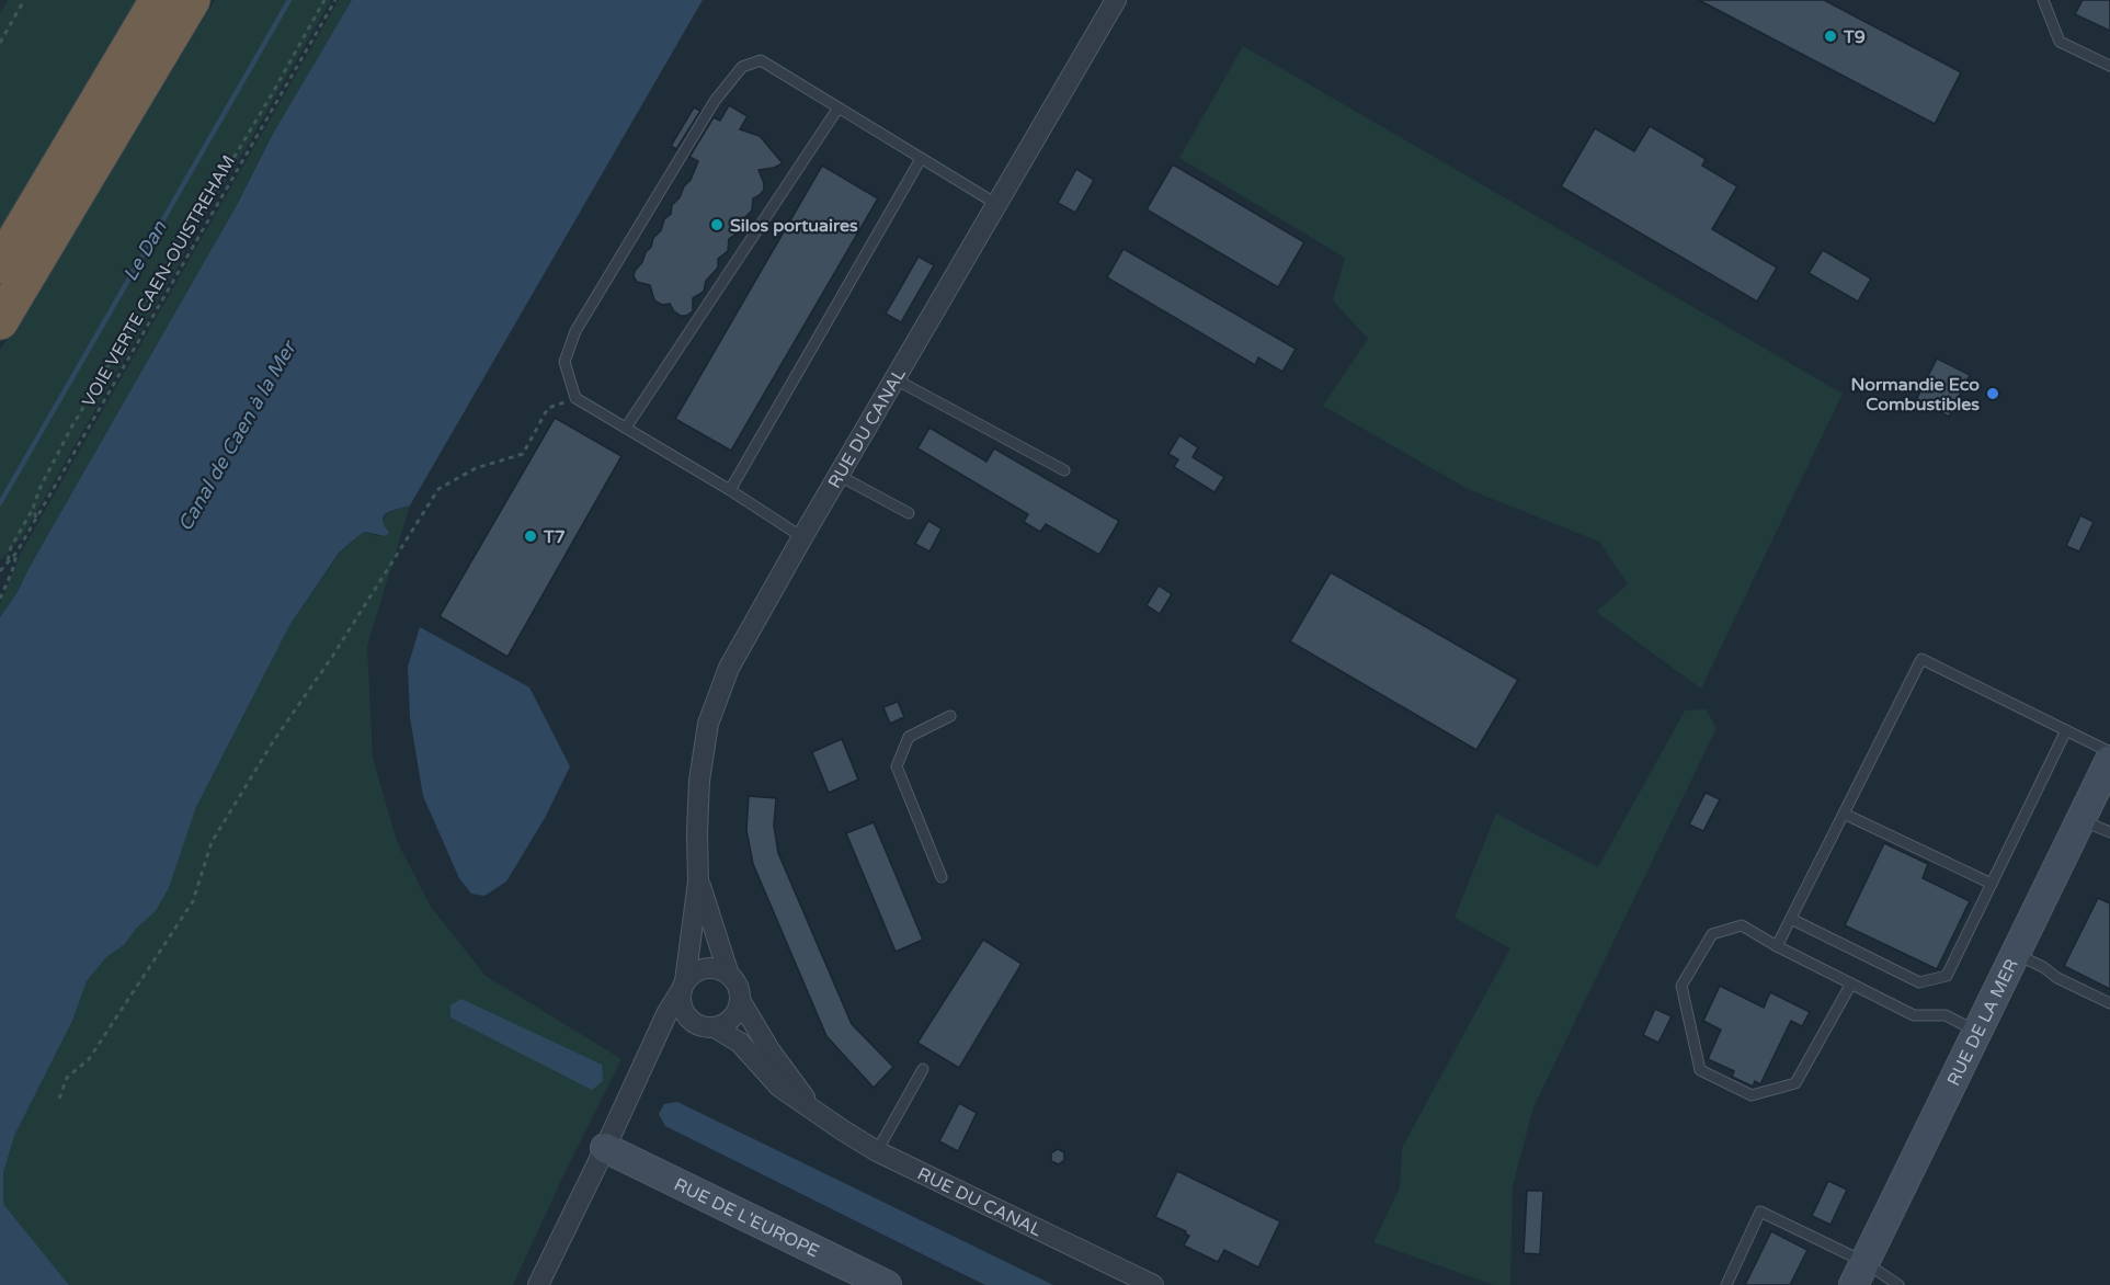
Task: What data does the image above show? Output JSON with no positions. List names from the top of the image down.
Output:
{
  "streets": {
    "street": ["RUE DU CANAL", "RUE DE LA MER", "RUE DE L'EUROPE"],
    "path": ["VOIE VERTE CAEN-OUISTREHAM"]
  },
  "water": ["Le Dan", "Canal de Caen à la Mer"],
  "places": [
    "T9",
    "Silos portuaires",
    "Normandie Eco Combustibles",
    "T7"
  ]
}
